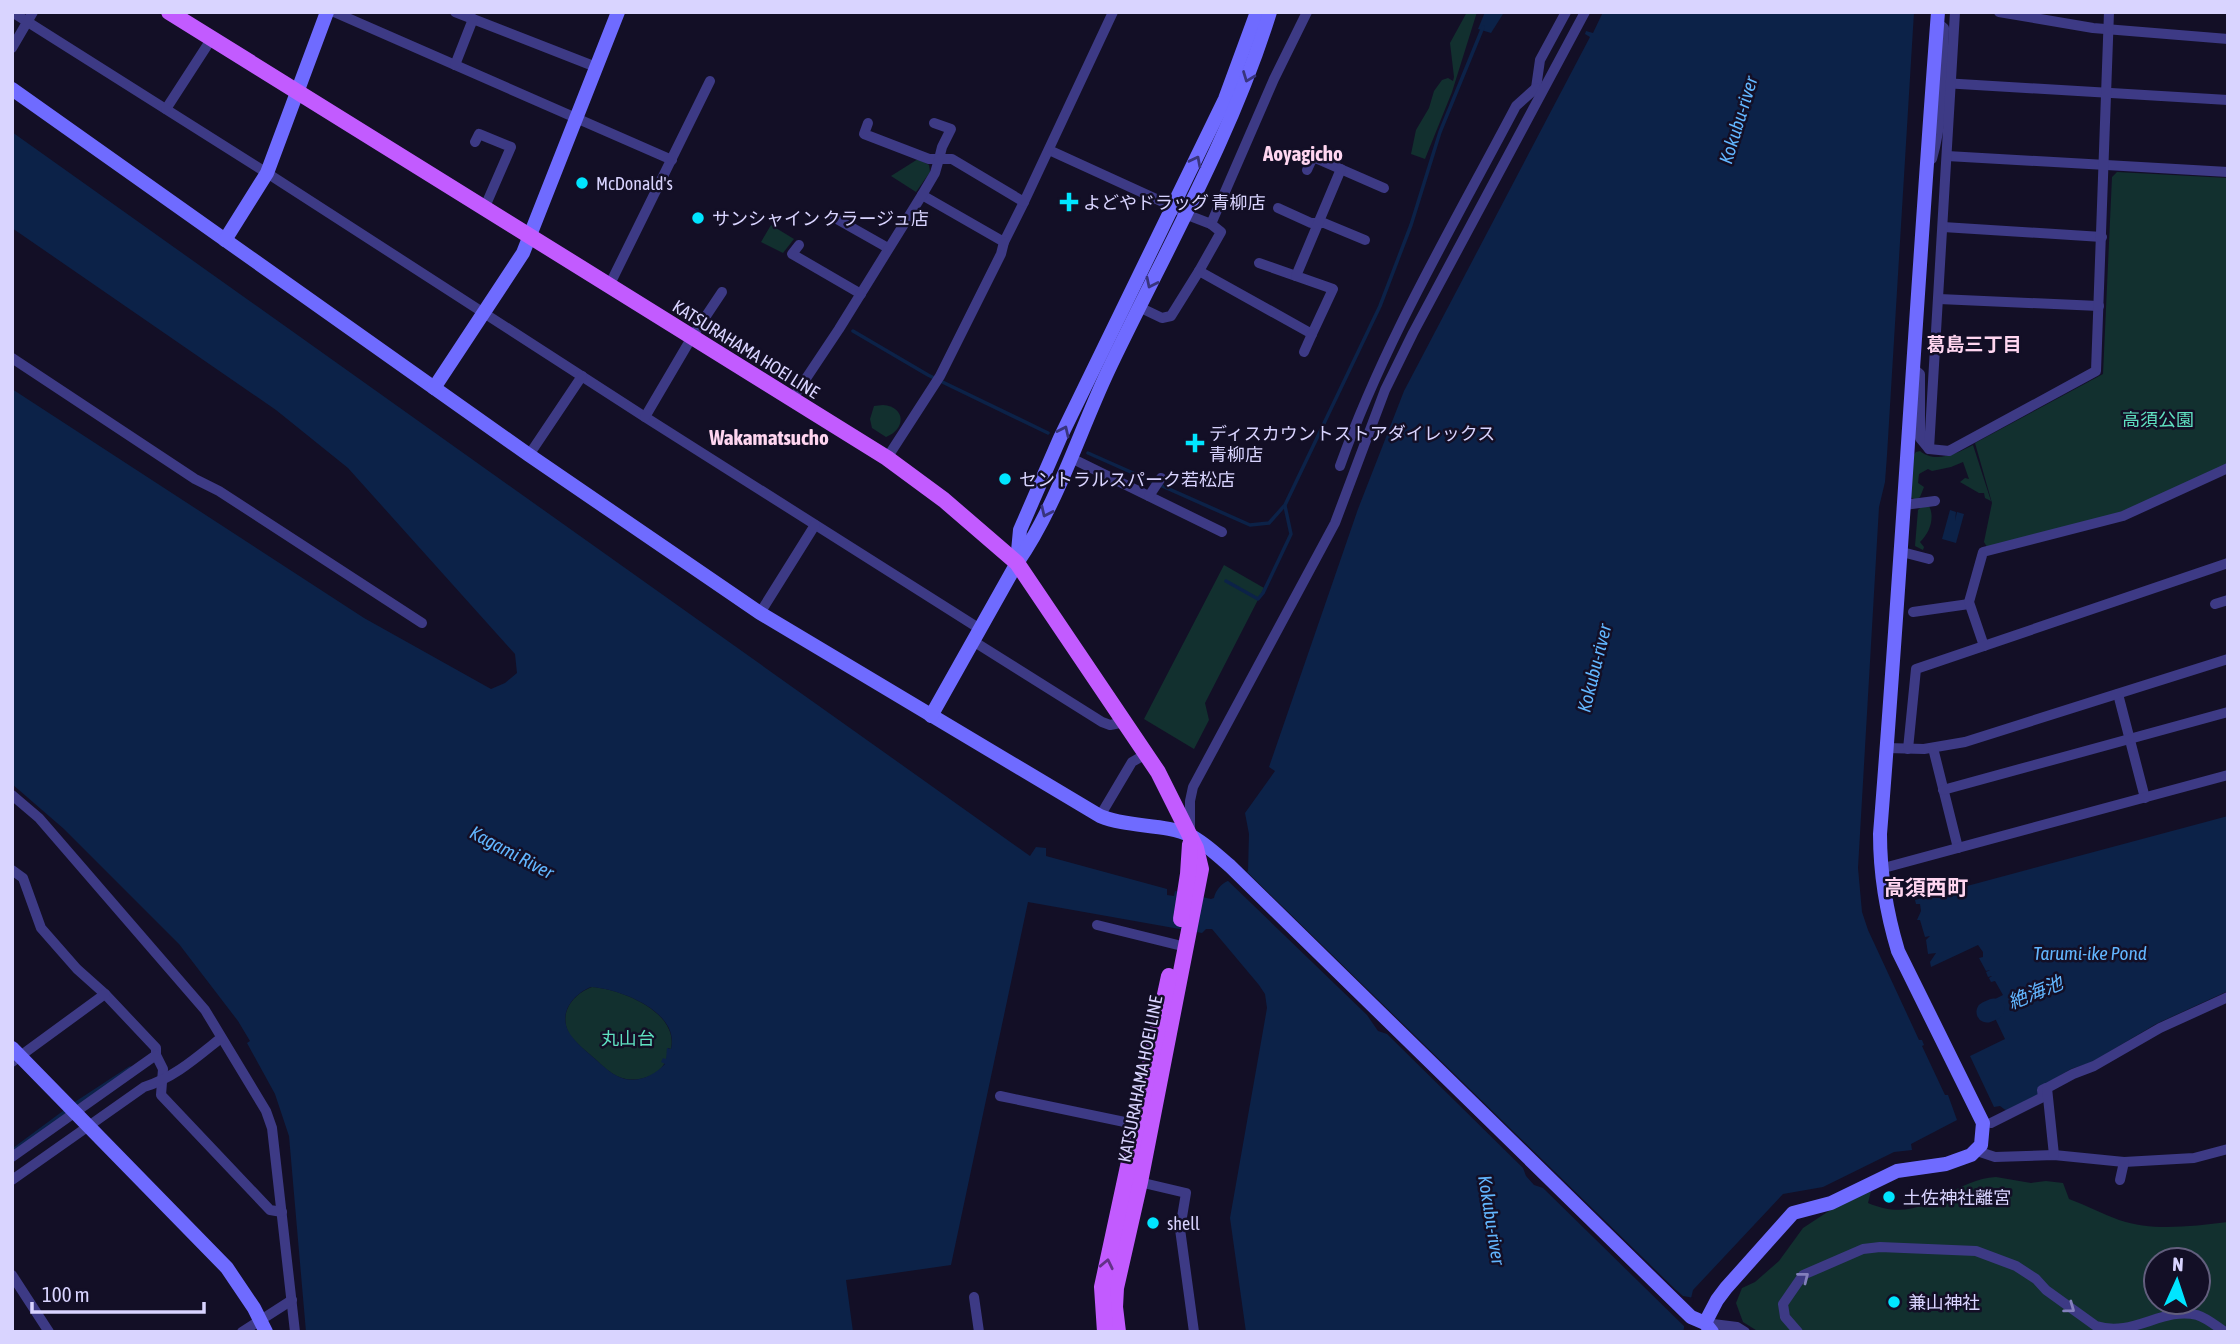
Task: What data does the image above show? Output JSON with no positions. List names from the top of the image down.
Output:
{
  "streets": {
    "main road": ["KATSURAHAMA HOEI LINE"]
  },
  "districts": [
    "Aoyagicho",
    "葛島三丁目",
    "Wakamatsucho",
    "高須西町"
  ],
  "water": [
    "Kokubu-river",
    "Kagami River",
    "Tarumi-ike Pond",
    "絶海池"
  ],
  "parks": ["高須公園", "丸山台"],
  "places": {
    "other": [
      "McDonald's",
      "サンシャイン クラージュ店",
      "セントラルスパーク若松店",
      "土佐神社離宮",
      "shell",
      "兼山神社"
    ],
    "health": ["よどやドラッグ 青柳店", "ディスカウントストアダイレックス 青柳店"]
  },
  "scale_bar": "100 m",
  "north": "top"
}
